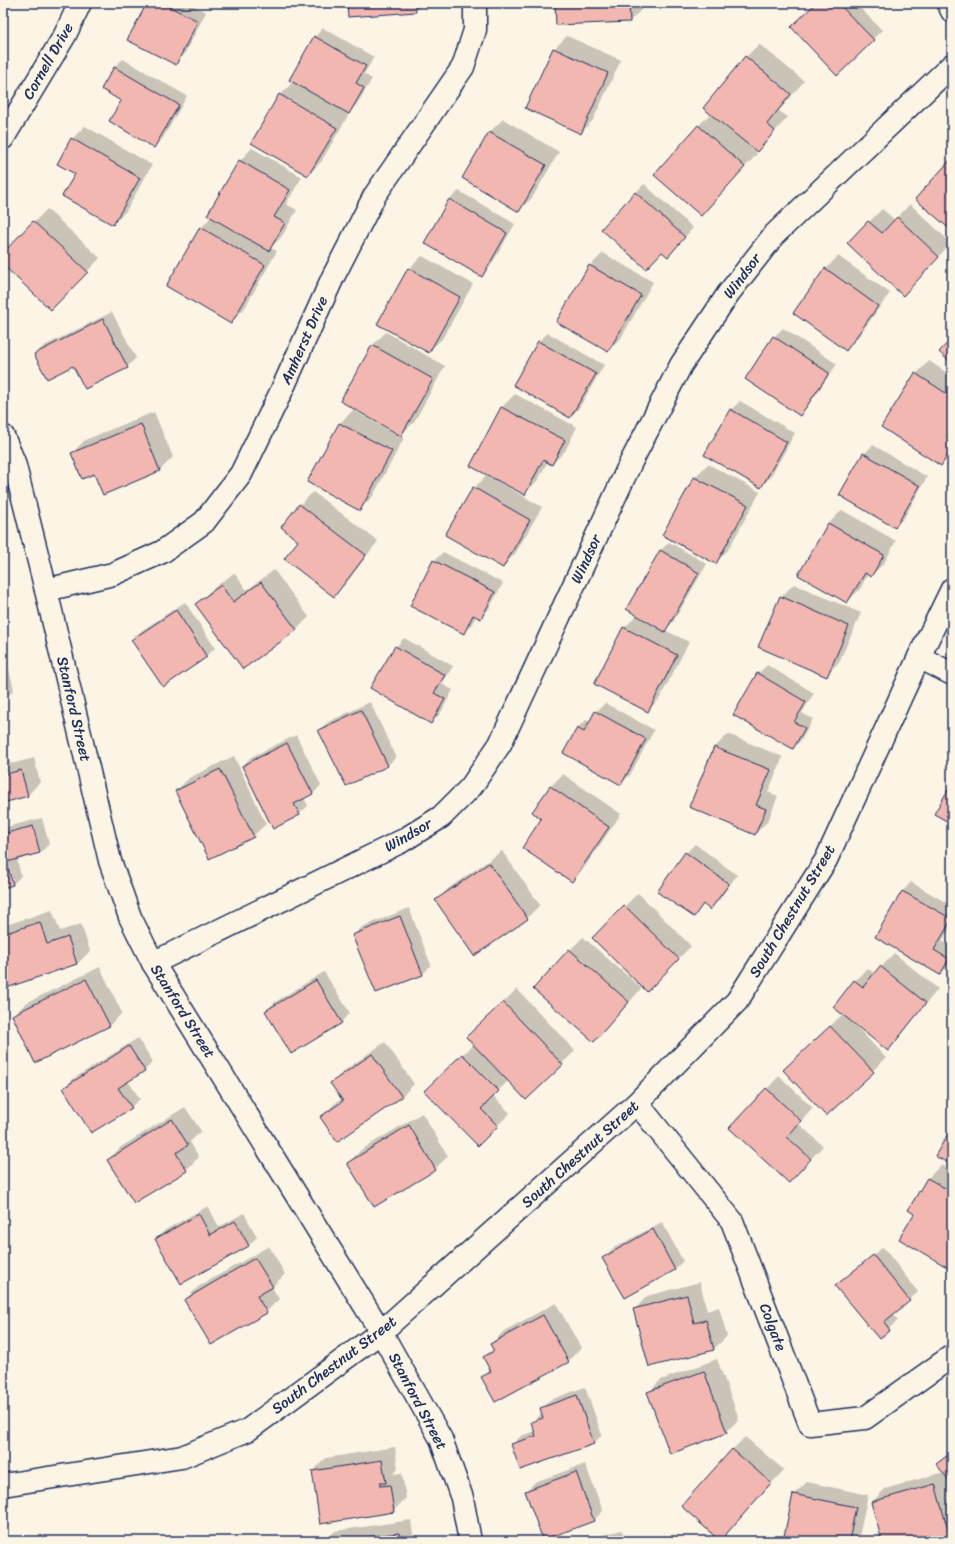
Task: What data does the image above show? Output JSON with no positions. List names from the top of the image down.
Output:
{
  "streets": {
    "street": [
      "Cornell Drive",
      "Windsor",
      "Amherst Drive",
      "Stanford Street",
      "South Chestnut Street",
      "Colgate"
    ]
  },
  "crossings": [
    ["Windsor", "Stanford Street"],
    ["Amherst Drive", "Stanford Street"],
    ["Stanford Street", "South Chestnut Street"],
    ["South Chestnut Street", "Colgate"]
  ]
}
